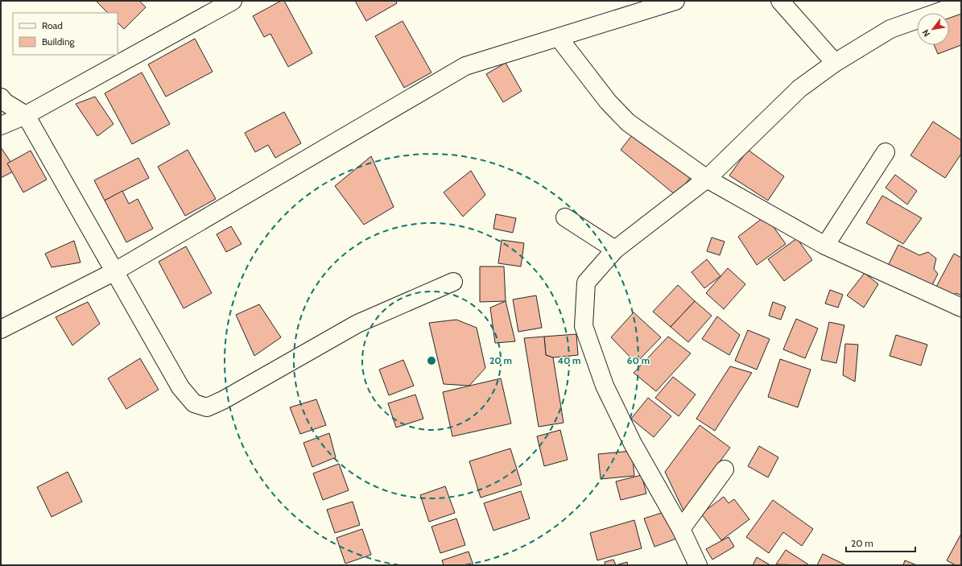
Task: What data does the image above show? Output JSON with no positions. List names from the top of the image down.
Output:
{
  "legend": ["Road", "Building"],
  "scale_bar": "20 m",
  "north": "bottom left",
  "rings": ["20 m", "40 m", "60 m"]
}
